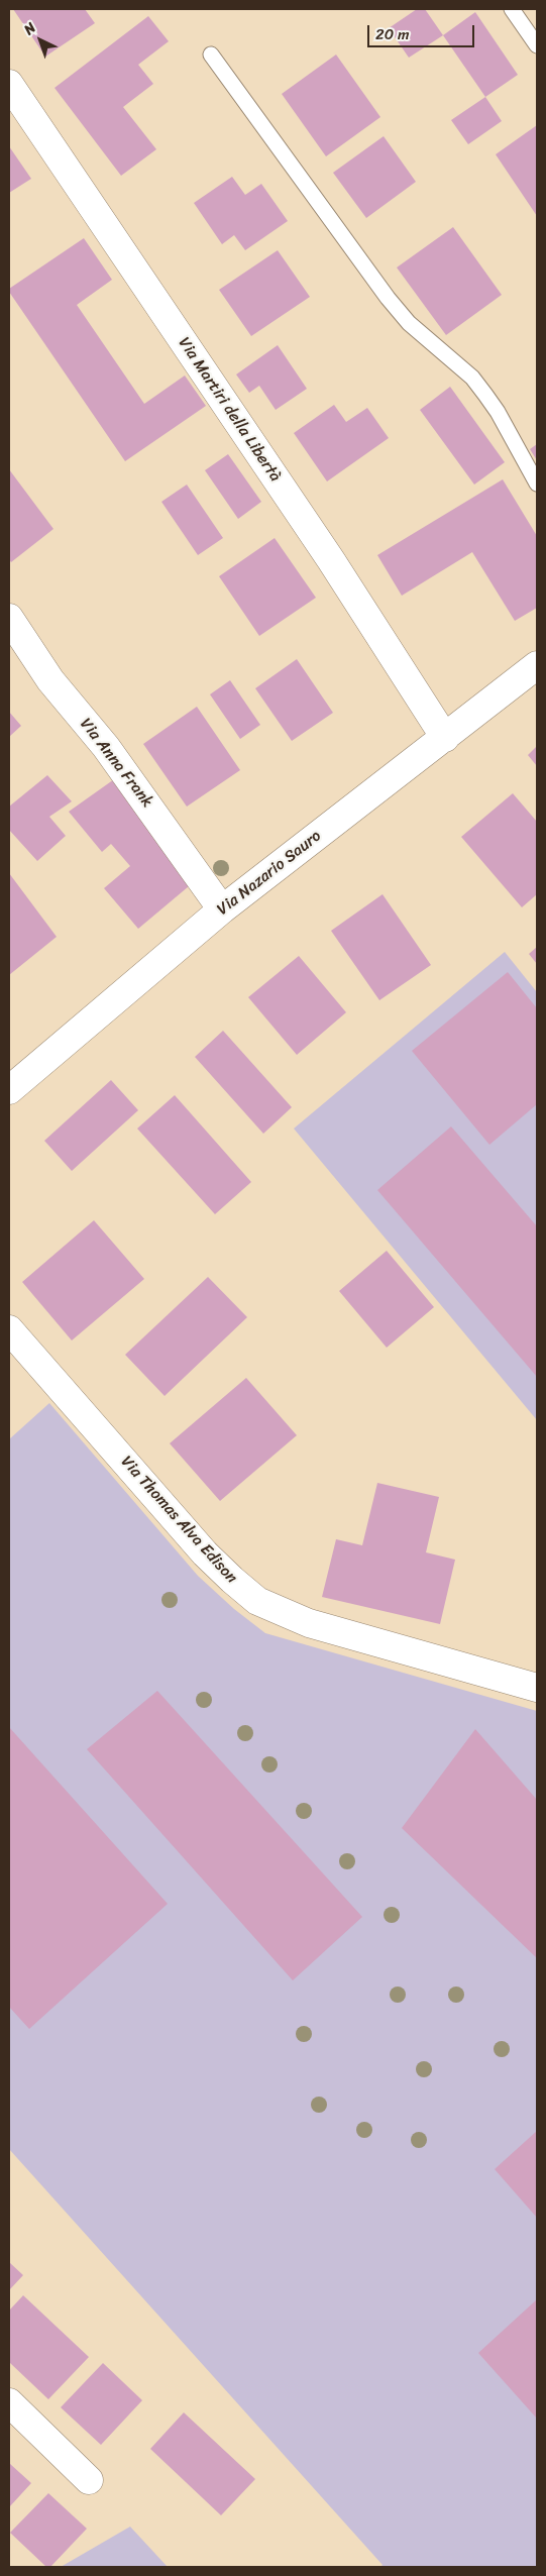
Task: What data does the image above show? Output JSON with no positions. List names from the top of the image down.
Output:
{
  "streets": {
    "street": [
      "Via Martiri della Libertà",
      "Via Anna Frank",
      "Via Nazario Sauro",
      "Via Thomas Alva Edison"
    ]
  },
  "crossings": [
    ["Via Martiri della Libertà", "Via Nazario Sauro"],
    ["Via Anna Frank", "Via Nazario Sauro"]
  ],
  "scale_bar": "20 m",
  "north": "top left"
}
